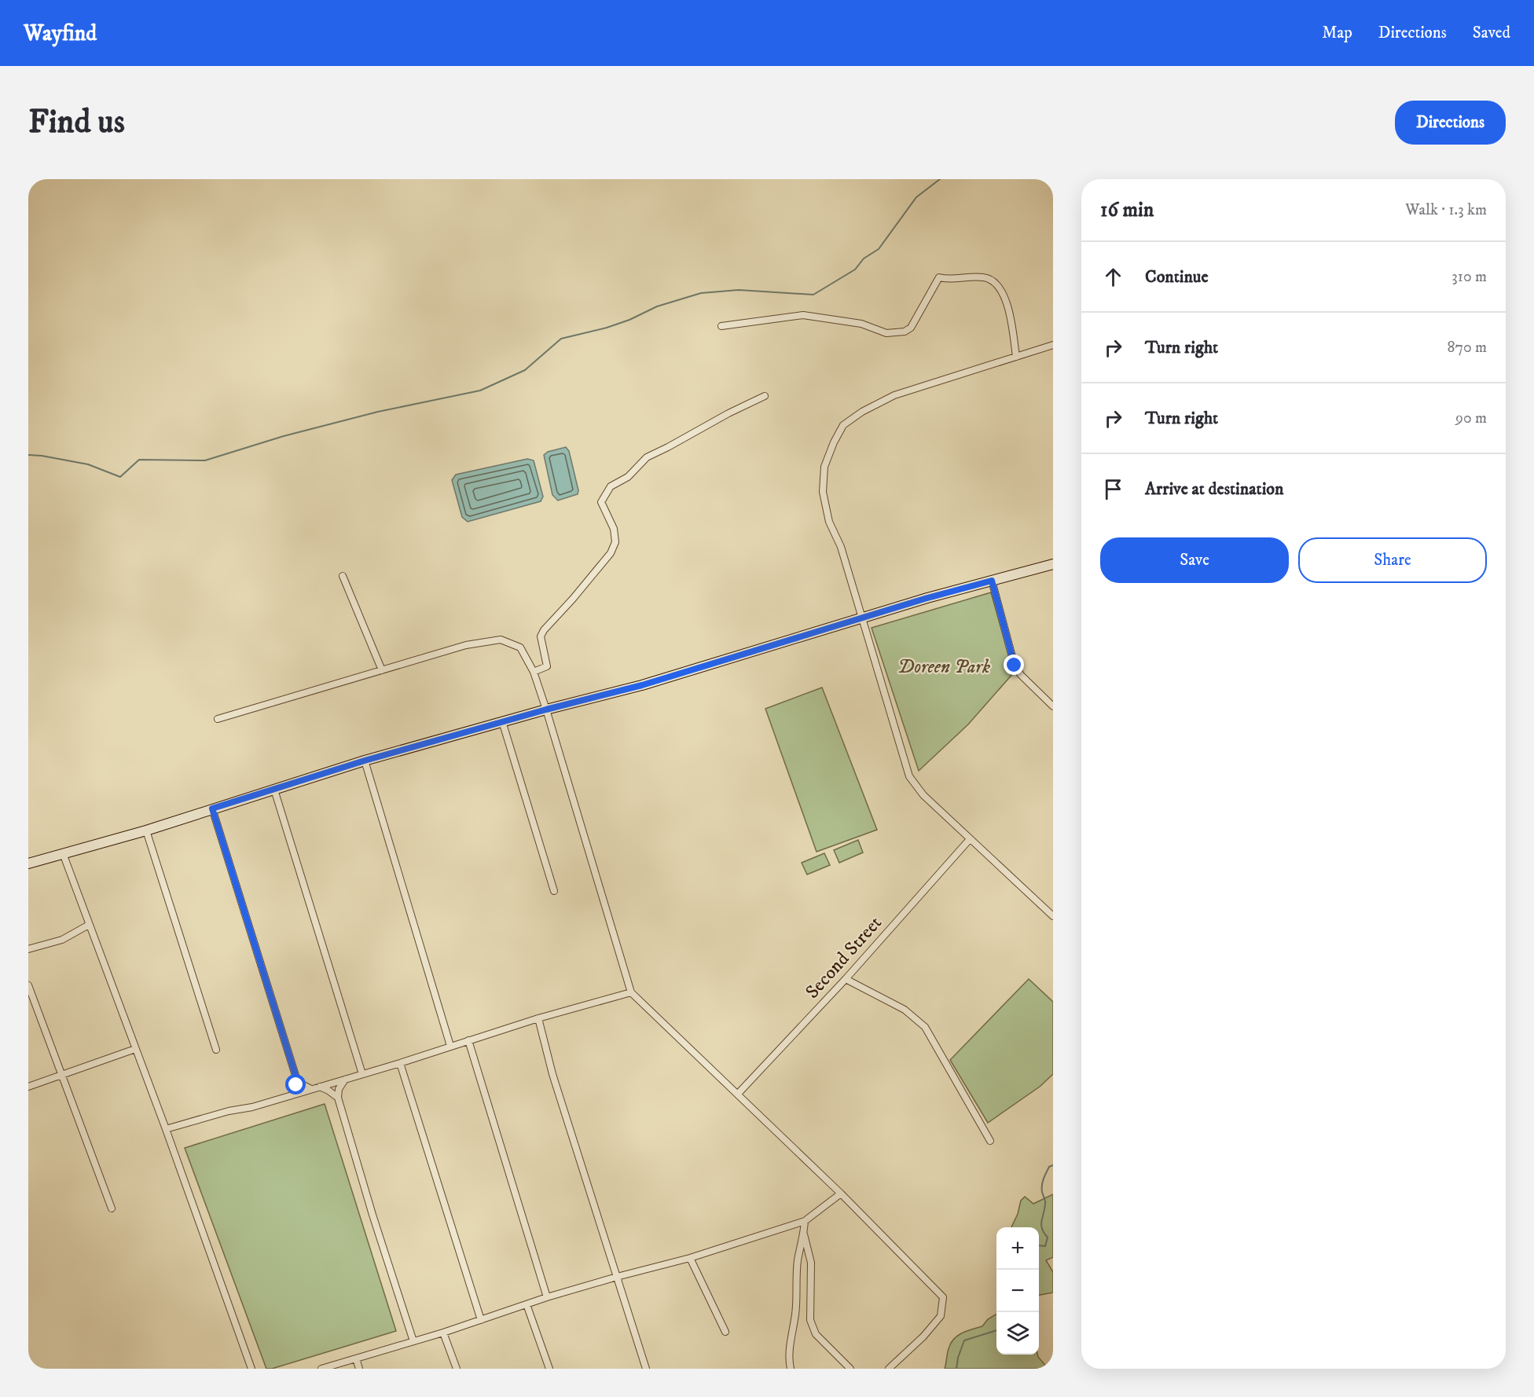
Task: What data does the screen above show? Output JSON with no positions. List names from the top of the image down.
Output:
{
  "streets": {
    "street": ["Second Street"]
  },
  "parks": ["Doreen Park"],
  "page": {
    "header": "Wayfind",
    "nav": ["Map", "Directions", "Saved"],
    "buttons": [
      "Directions",
      ["Save", "Share"]
    ],
    "title": "Find us",
    "heading": ["16 min", "Walk · 1.3 km"],
    "list": [
      ["Continue", "310 m"],
      ["Turn right", "870 m"],
      ["Turn right", "90 m"],
      "Arrive at destination"
    ],
    "map_buttons": ["+", "−"]
  }
}
